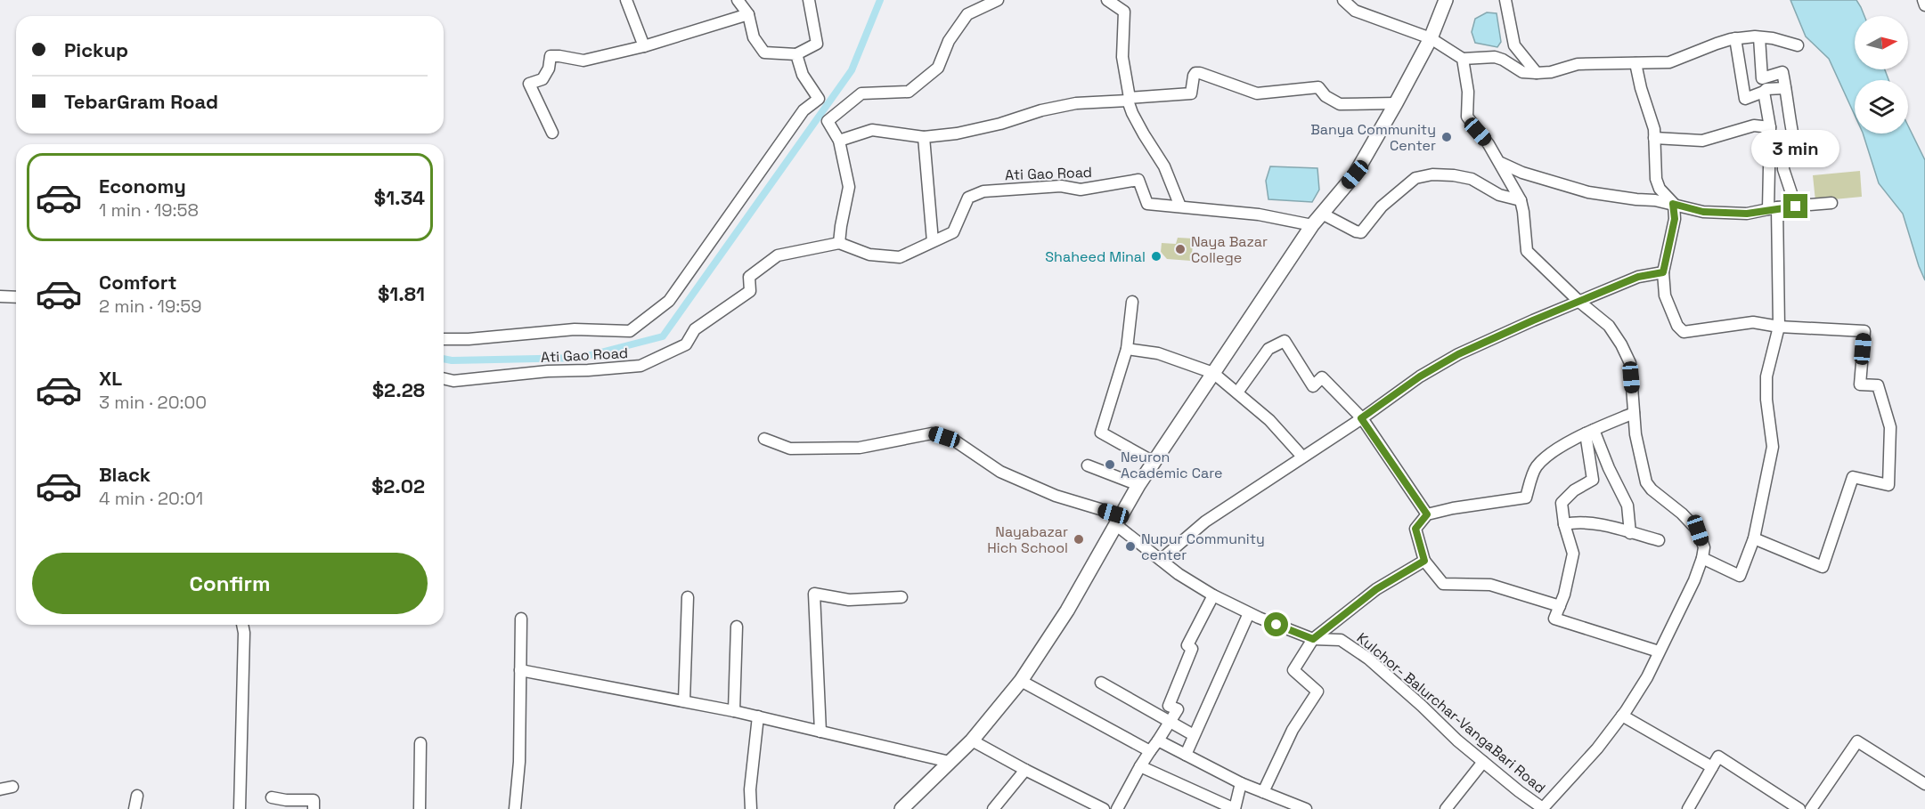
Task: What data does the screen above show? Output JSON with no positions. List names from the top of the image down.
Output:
{
  "streets": {
    "street": ["Ati Gao Road", "Kulchor- Balurchar-VangaBari Road"]
  },
  "places": [
    "Banya Community Center",
    "Naya Bazar College",
    "Shaheed Minal",
    "Neuron Academic Care",
    "Nayabazar Hich School",
    "Nupur Community center"
  ],
  "north": "right",
  "page": {
    "banner": ["Pickup", "TebarGram Road"],
    "bubble": "3 min",
    "list": [
      {
        "name": "Economy",
        "note": "1 min · 19:58",
        "value": "$1.34"
      },
      {
        "name": "Comfort",
        "note": "2 min · 19:59",
        "value": "$1.81"
      },
      {
        "name": "XL",
        "note": "3 min · 20:00",
        "value": "$2.28"
      },
      {
        "name": "Black",
        "note": "4 min · 20:01",
        "value": "$2.02"
      }
    ],
    "buttons": "Confirm"
  }
}
